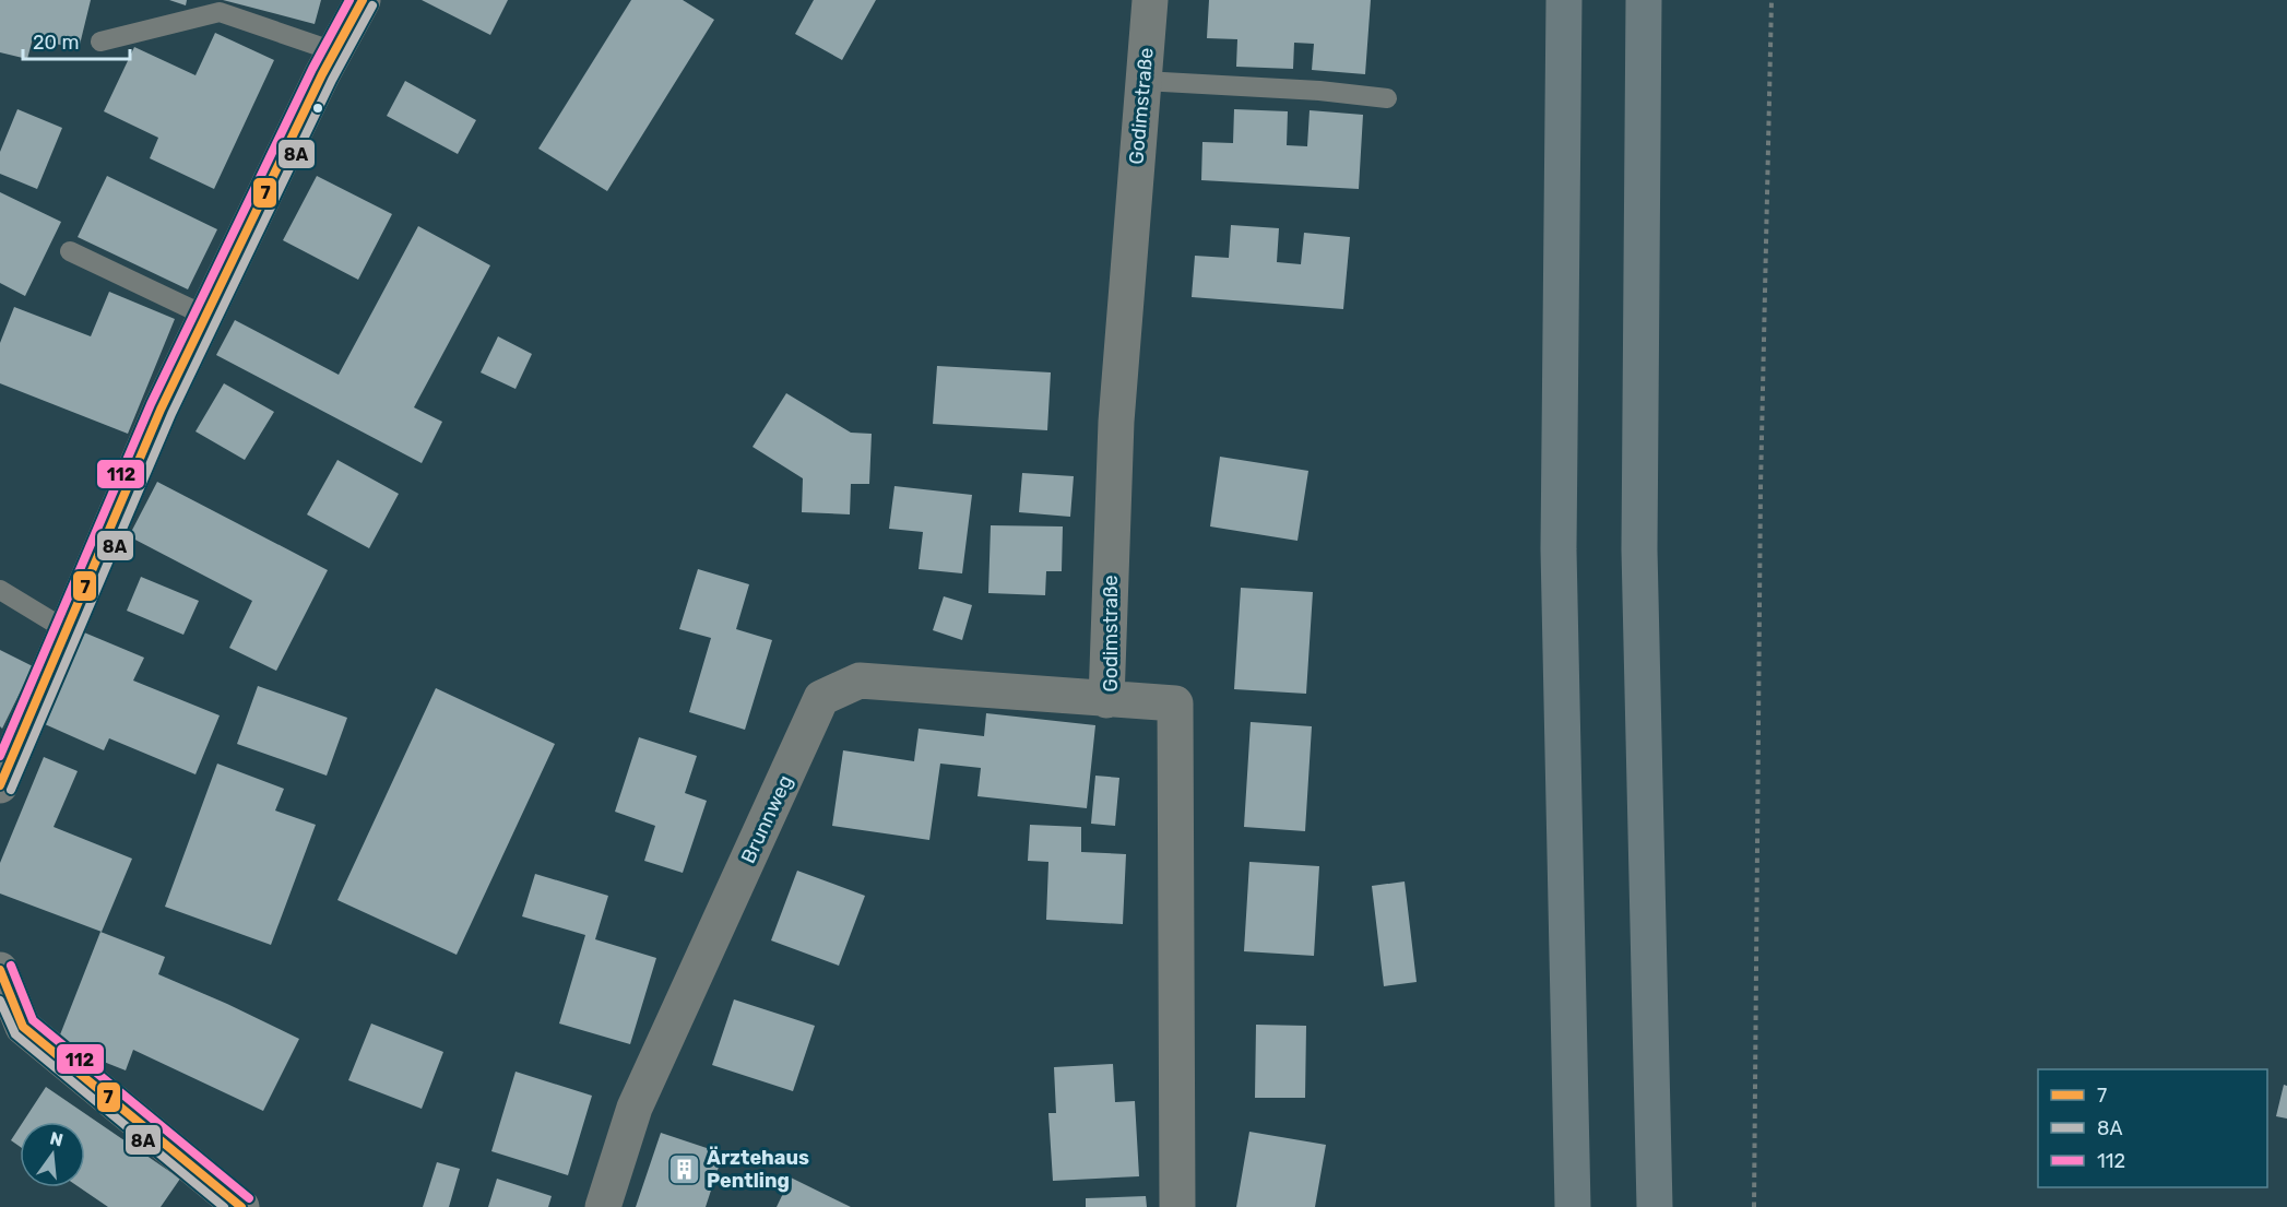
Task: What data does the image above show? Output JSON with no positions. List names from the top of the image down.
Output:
{
  "streets": {
    "street": ["Godimstraße", "Brunnweg"]
  },
  "crossings": [
    ["Godimstraße", "Brunnweg"]
  ],
  "places": {
    "building": ["Ärztehaus Pentling"]
  },
  "lines": ["transit line 7", "transit line 112", "transit line 8A"],
  "legend": ["7", "8A", "112"],
  "scale_bar": "20 m",
  "north": "top"
}
